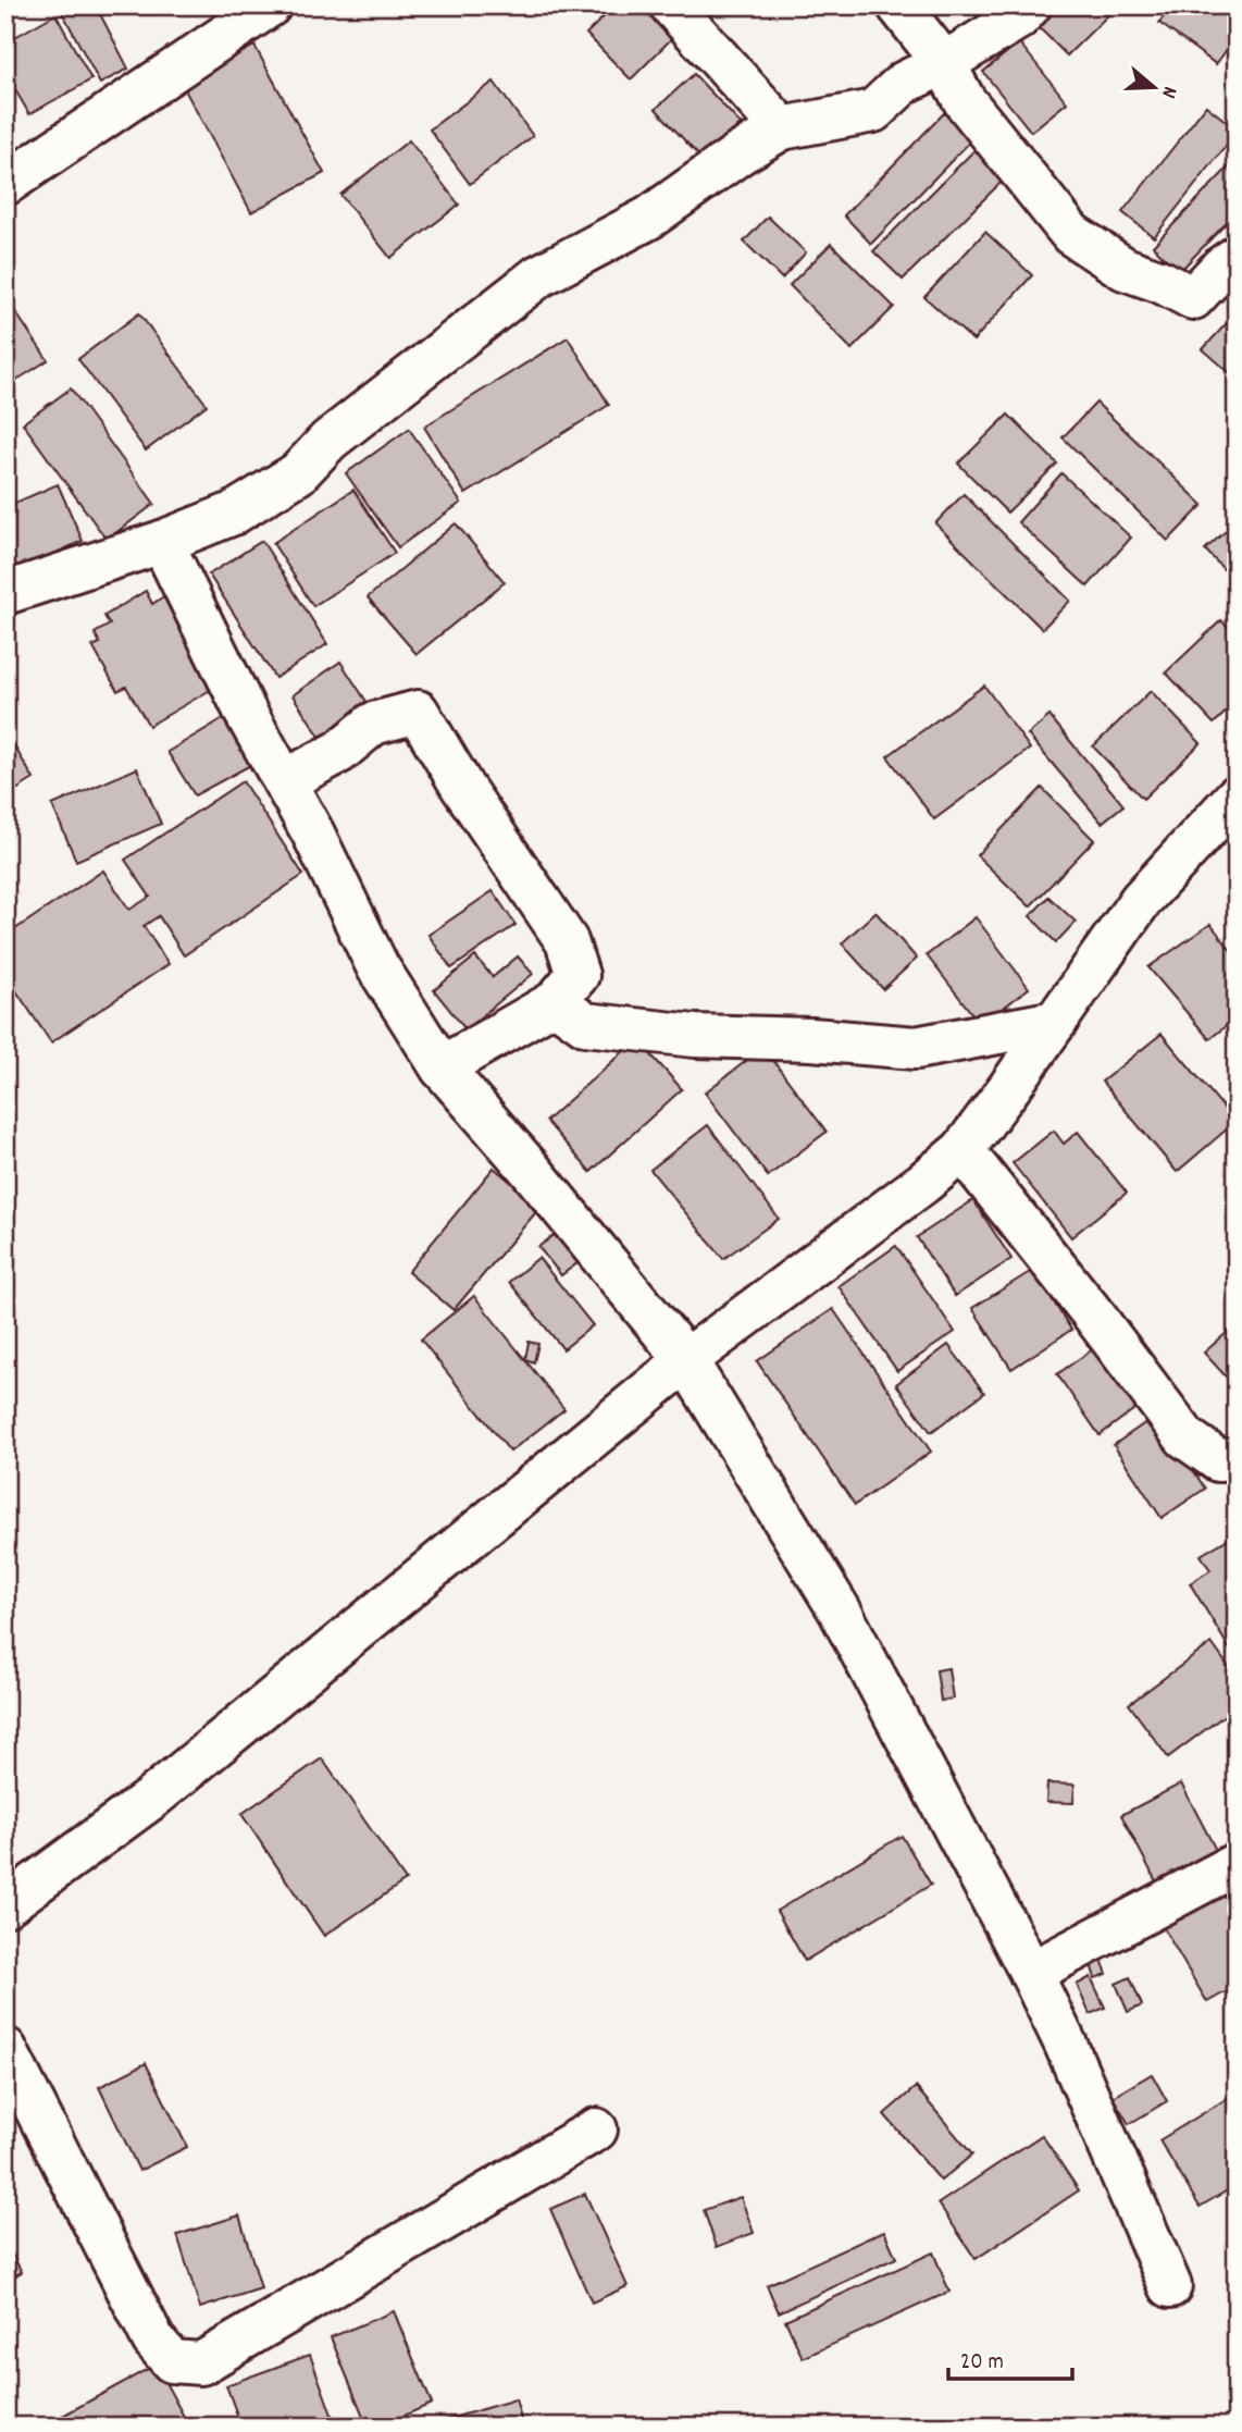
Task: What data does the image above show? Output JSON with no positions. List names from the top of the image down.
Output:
{
  "scale_bar": "20 m",
  "north": "right"
}
